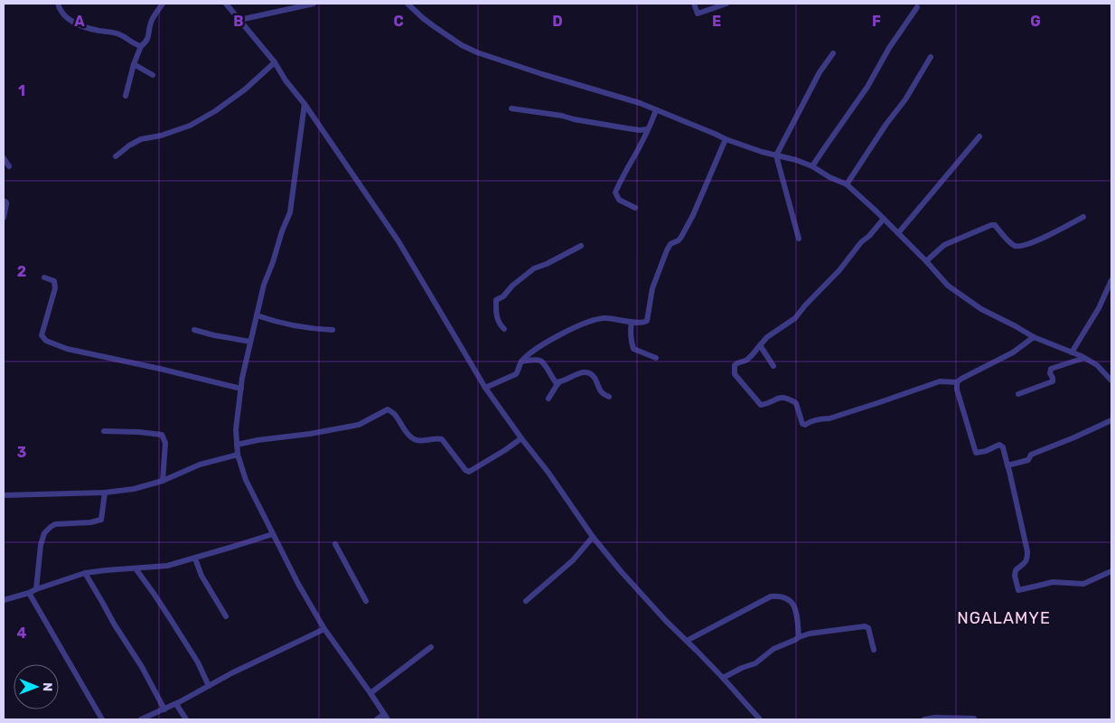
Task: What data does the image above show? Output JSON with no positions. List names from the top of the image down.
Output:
{
  "districts": ["NGALAMYE"],
  "north": "right",
  "grid": {
    "columns": [
      "A",
      "B",
      "C",
      "D",
      "E",
      "F",
      "G"
    ],
    "rows": [
      "1",
      "2",
      "3",
      "4"
    ]
  }
}
